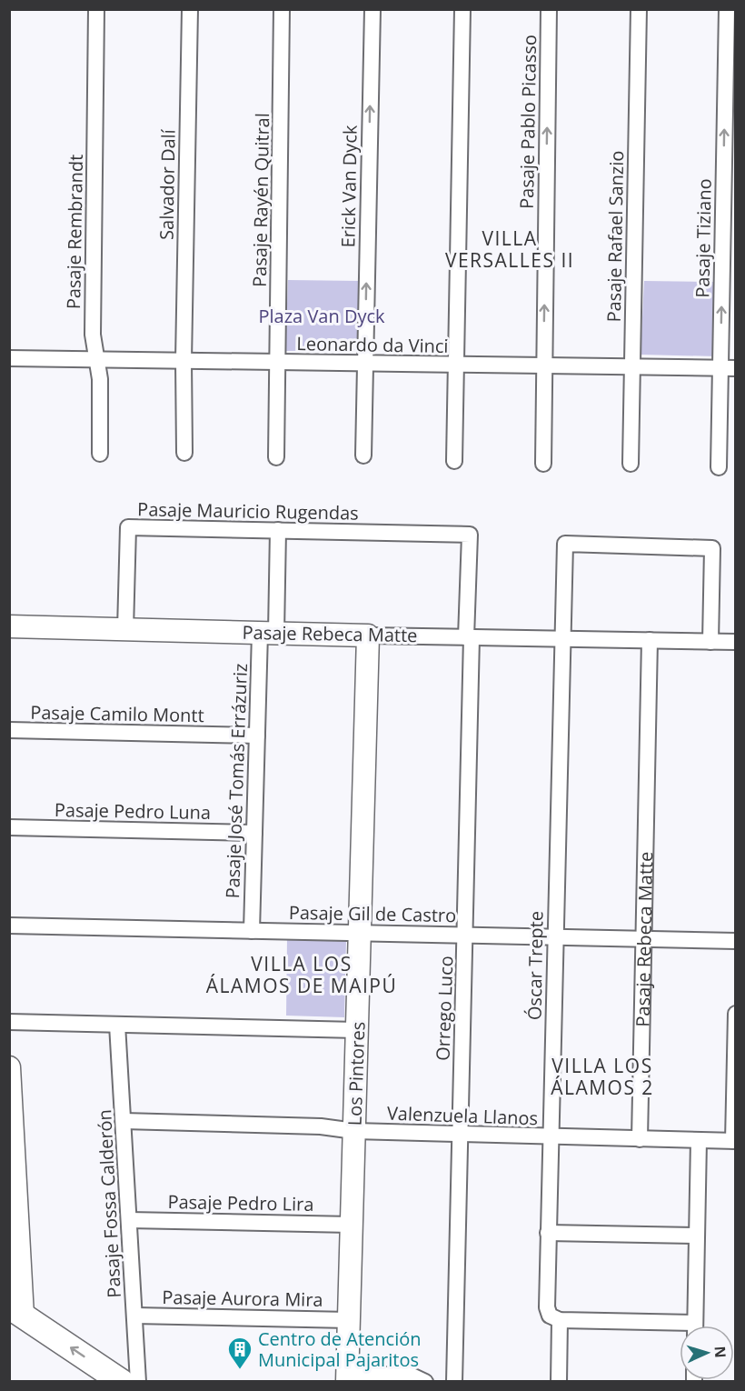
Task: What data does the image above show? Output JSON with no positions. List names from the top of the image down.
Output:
{
  "streets": {
    "street": [
      "Pasaje Pablo Picasso",
      "Salvador Dalí",
      "Erick Van Dyck",
      "Pasaje Rayén Quitral",
      "Pasaje Rembrandt",
      "Pasaje Rafael Sanzio",
      "Pasaje Tiziano",
      "Leonardo da Vinci",
      "Pasaje Mauricio Rugendas",
      "Pasaje Rebeca Matte",
      "Pasaje Camilo Montt",
      "Pasaje José Tomás Errázuriz",
      "Pasaje Pedro Luna",
      "Pasaje Gil de Castro",
      "Óscar Trepte",
      "Orrego Luco",
      "Los Pintores",
      "Valenzuela Llanos",
      "Pasaje Pedro Lira",
      "Pasaje Fossa Calderón",
      "Pasaje Aurora Mira"
    ]
  },
  "crossings": [
    ["Pasaje Pablo Picasso", "Leonardo da Vinci"],
    ["Salvador Dalí", "Leonardo da Vinci"],
    ["Erick Van Dyck", "Leonardo da Vinci"],
    ["Pasaje Rayén Quitral", "Leonardo da Vinci"],
    ["Pasaje Rembrandt", "Leonardo da Vinci"],
    ["Pasaje Rafael Sanzio", "Leonardo da Vinci"],
    ["Pasaje Tiziano", "Leonardo da Vinci"],
    ["Pasaje Mauricio Rugendas", "Pasaje Rebeca Matte"],
    ["Pasaje Mauricio Rugendas", "Pasaje José Tomás Errázuriz"],
    ["Pasaje Mauricio Rugendas", "Orrego Luco"],
    ["Pasaje Rebeca Matte", "Pasaje José Tomás Errázuriz"],
    ["Pasaje Rebeca Matte", "Pasaje Gil de Castro"],
    ["Pasaje Rebeca Matte", "Óscar Trepte"],
    ["Pasaje Rebeca Matte", "Orrego Luco"],
    ["Pasaje Rebeca Matte", "Los Pintores"],
    ["Pasaje Rebeca Matte", "Valenzuela Llanos"],
    ["Pasaje Camilo Montt", "Pasaje José Tomás Errázuriz"],
    ["Pasaje José Tomás Errázuriz", "Pasaje Pedro Luna"],
    ["Pasaje José Tomás Errázuriz", "Pasaje Gil de Castro"],
    ["Pasaje Gil de Castro", "Óscar Trepte"],
    ["Pasaje Gil de Castro", "Orrego Luco"],
    ["Pasaje Gil de Castro", "Los Pintores"],
    ["Óscar Trepte", "Valenzuela Llanos"],
    ["Orrego Luco", "Valenzuela Llanos"],
    ["Los Pintores", "Valenzuela Llanos"],
    ["Los Pintores", "Pasaje Pedro Lira"],
    ["Los Pintores", "Pasaje Aurora Mira"],
    ["Valenzuela Llanos", "Pasaje Fossa Calderón"],
    ["Pasaje Pedro Lira", "Pasaje Fossa Calderón"],
    ["Pasaje Fossa Calderón", "Pasaje Aurora Mira"]
  ],
  "one_way": ["Pasaje Tiziano"],
  "districts": ["VILLA VERSALLES II", "VILLA LOS ÁLAMOS DE MAIPÚ", "VILLA LOS ÁLAMOS 2"],
  "parks": ["Plaza Van Dyck"],
  "places": {
    "building": ["Centro de Atención Municipal Pajaritos"]
  },
  "north": "right"
}
